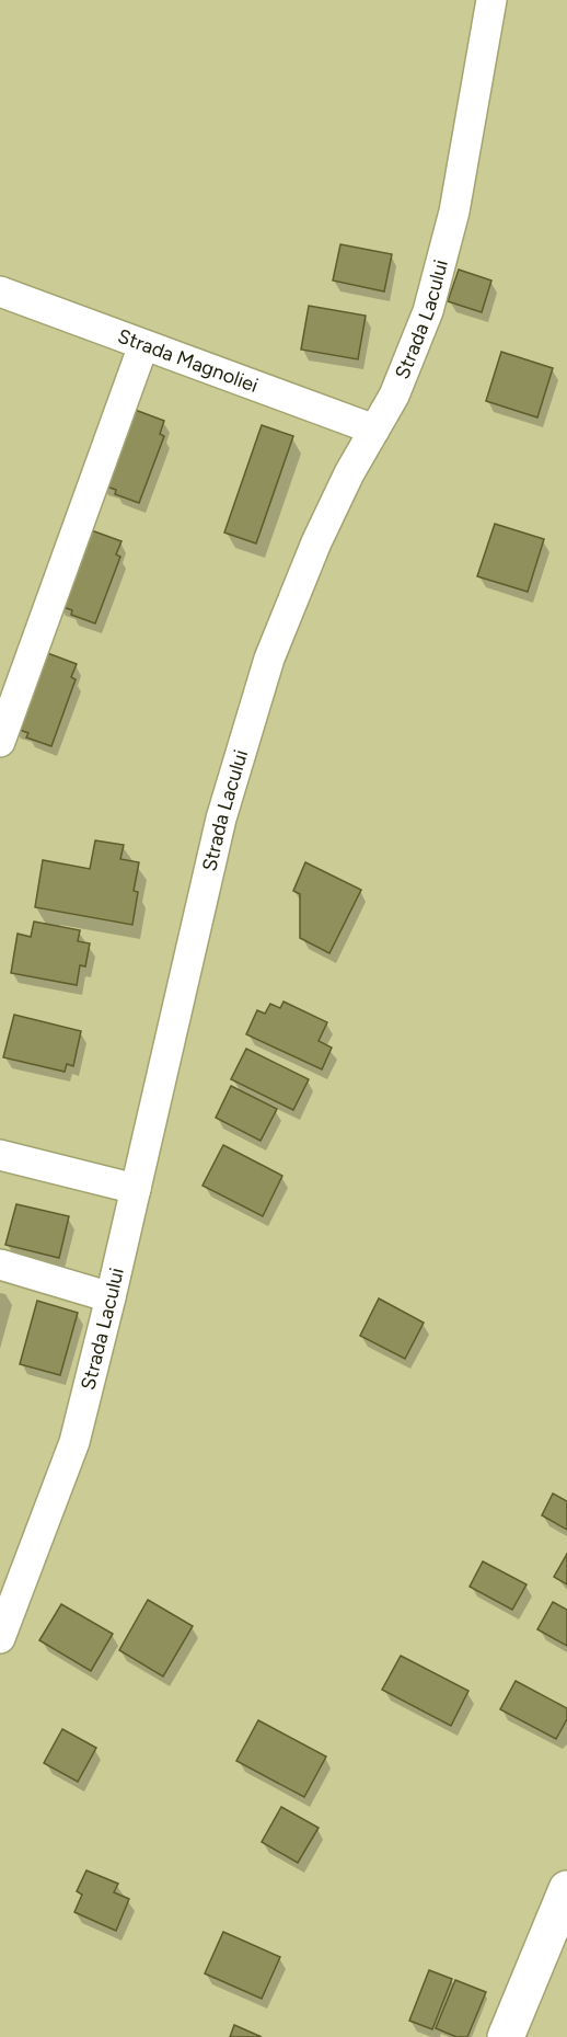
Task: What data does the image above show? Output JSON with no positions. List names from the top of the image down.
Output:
{
  "streets": {
    "street": ["Strada Lacului", "Strada Magnoliei"]
  },
  "crossings": [
    ["Strada Lacului", "Strada Magnoliei"]
  ]
}
